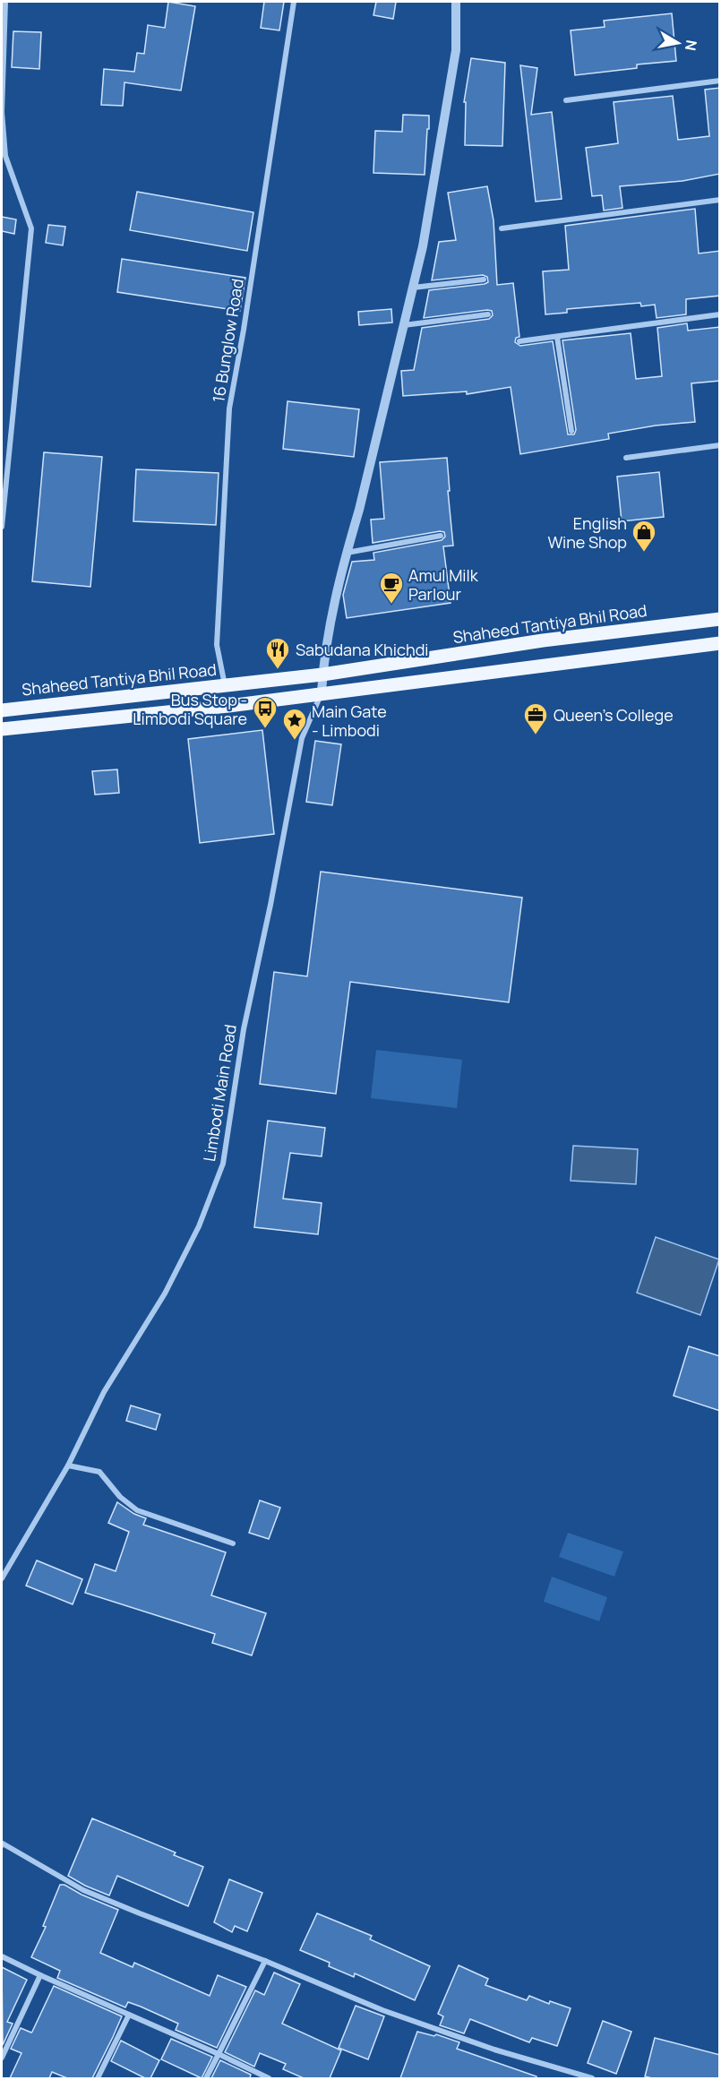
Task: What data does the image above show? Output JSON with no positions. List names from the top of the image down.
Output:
{
  "streets": {
    "main road": ["Shaheed Tantiya Bhil Road"],
    "street": ["16 Bunglow Road", "Limbodi Main Road"]
  },
  "crossings": [
    ["16 Bunglow Road", "Shaheed Tantiya Bhil Road"]
  ],
  "places": {
    "shop": ["English Wine Shop"],
    "cafe": ["Amul Milk Parlour"],
    "restaurant": ["Sabudana Khichdi"],
    "bus stop": ["Bus Stop - Limbodi Square"],
    "office": ["Queen's College"],
    "place": ["Main Gate - Limbodi"]
  },
  "north": "right"
}
